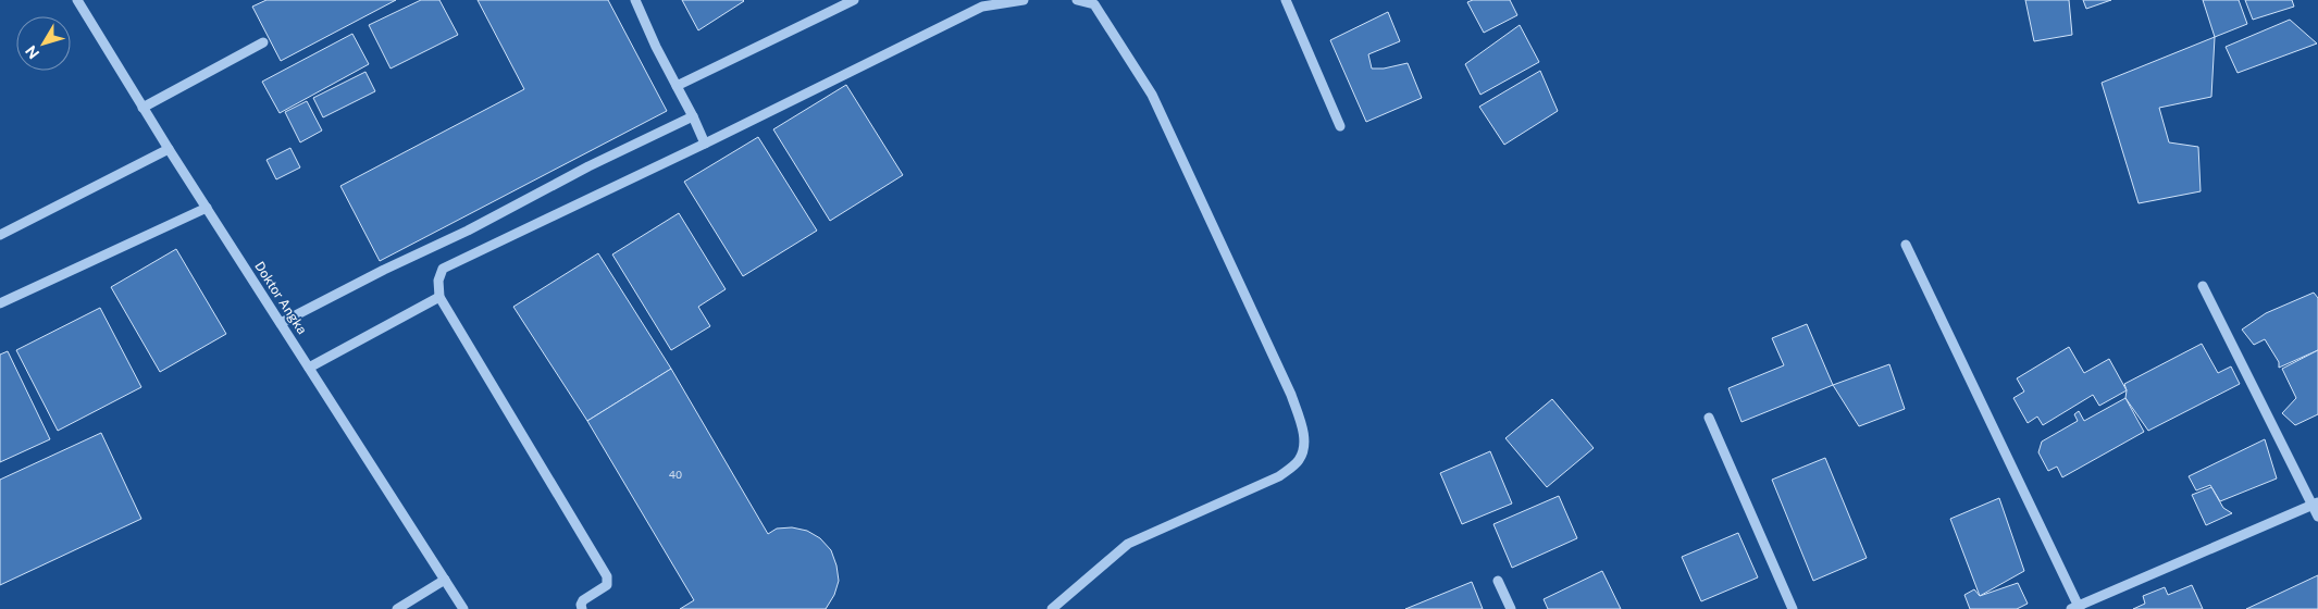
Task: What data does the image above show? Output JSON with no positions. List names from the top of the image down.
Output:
{
  "streets": {
    "street": ["Doktor Angka"]
  },
  "house_numbers": ["40"],
  "north": "bottom left"
}
